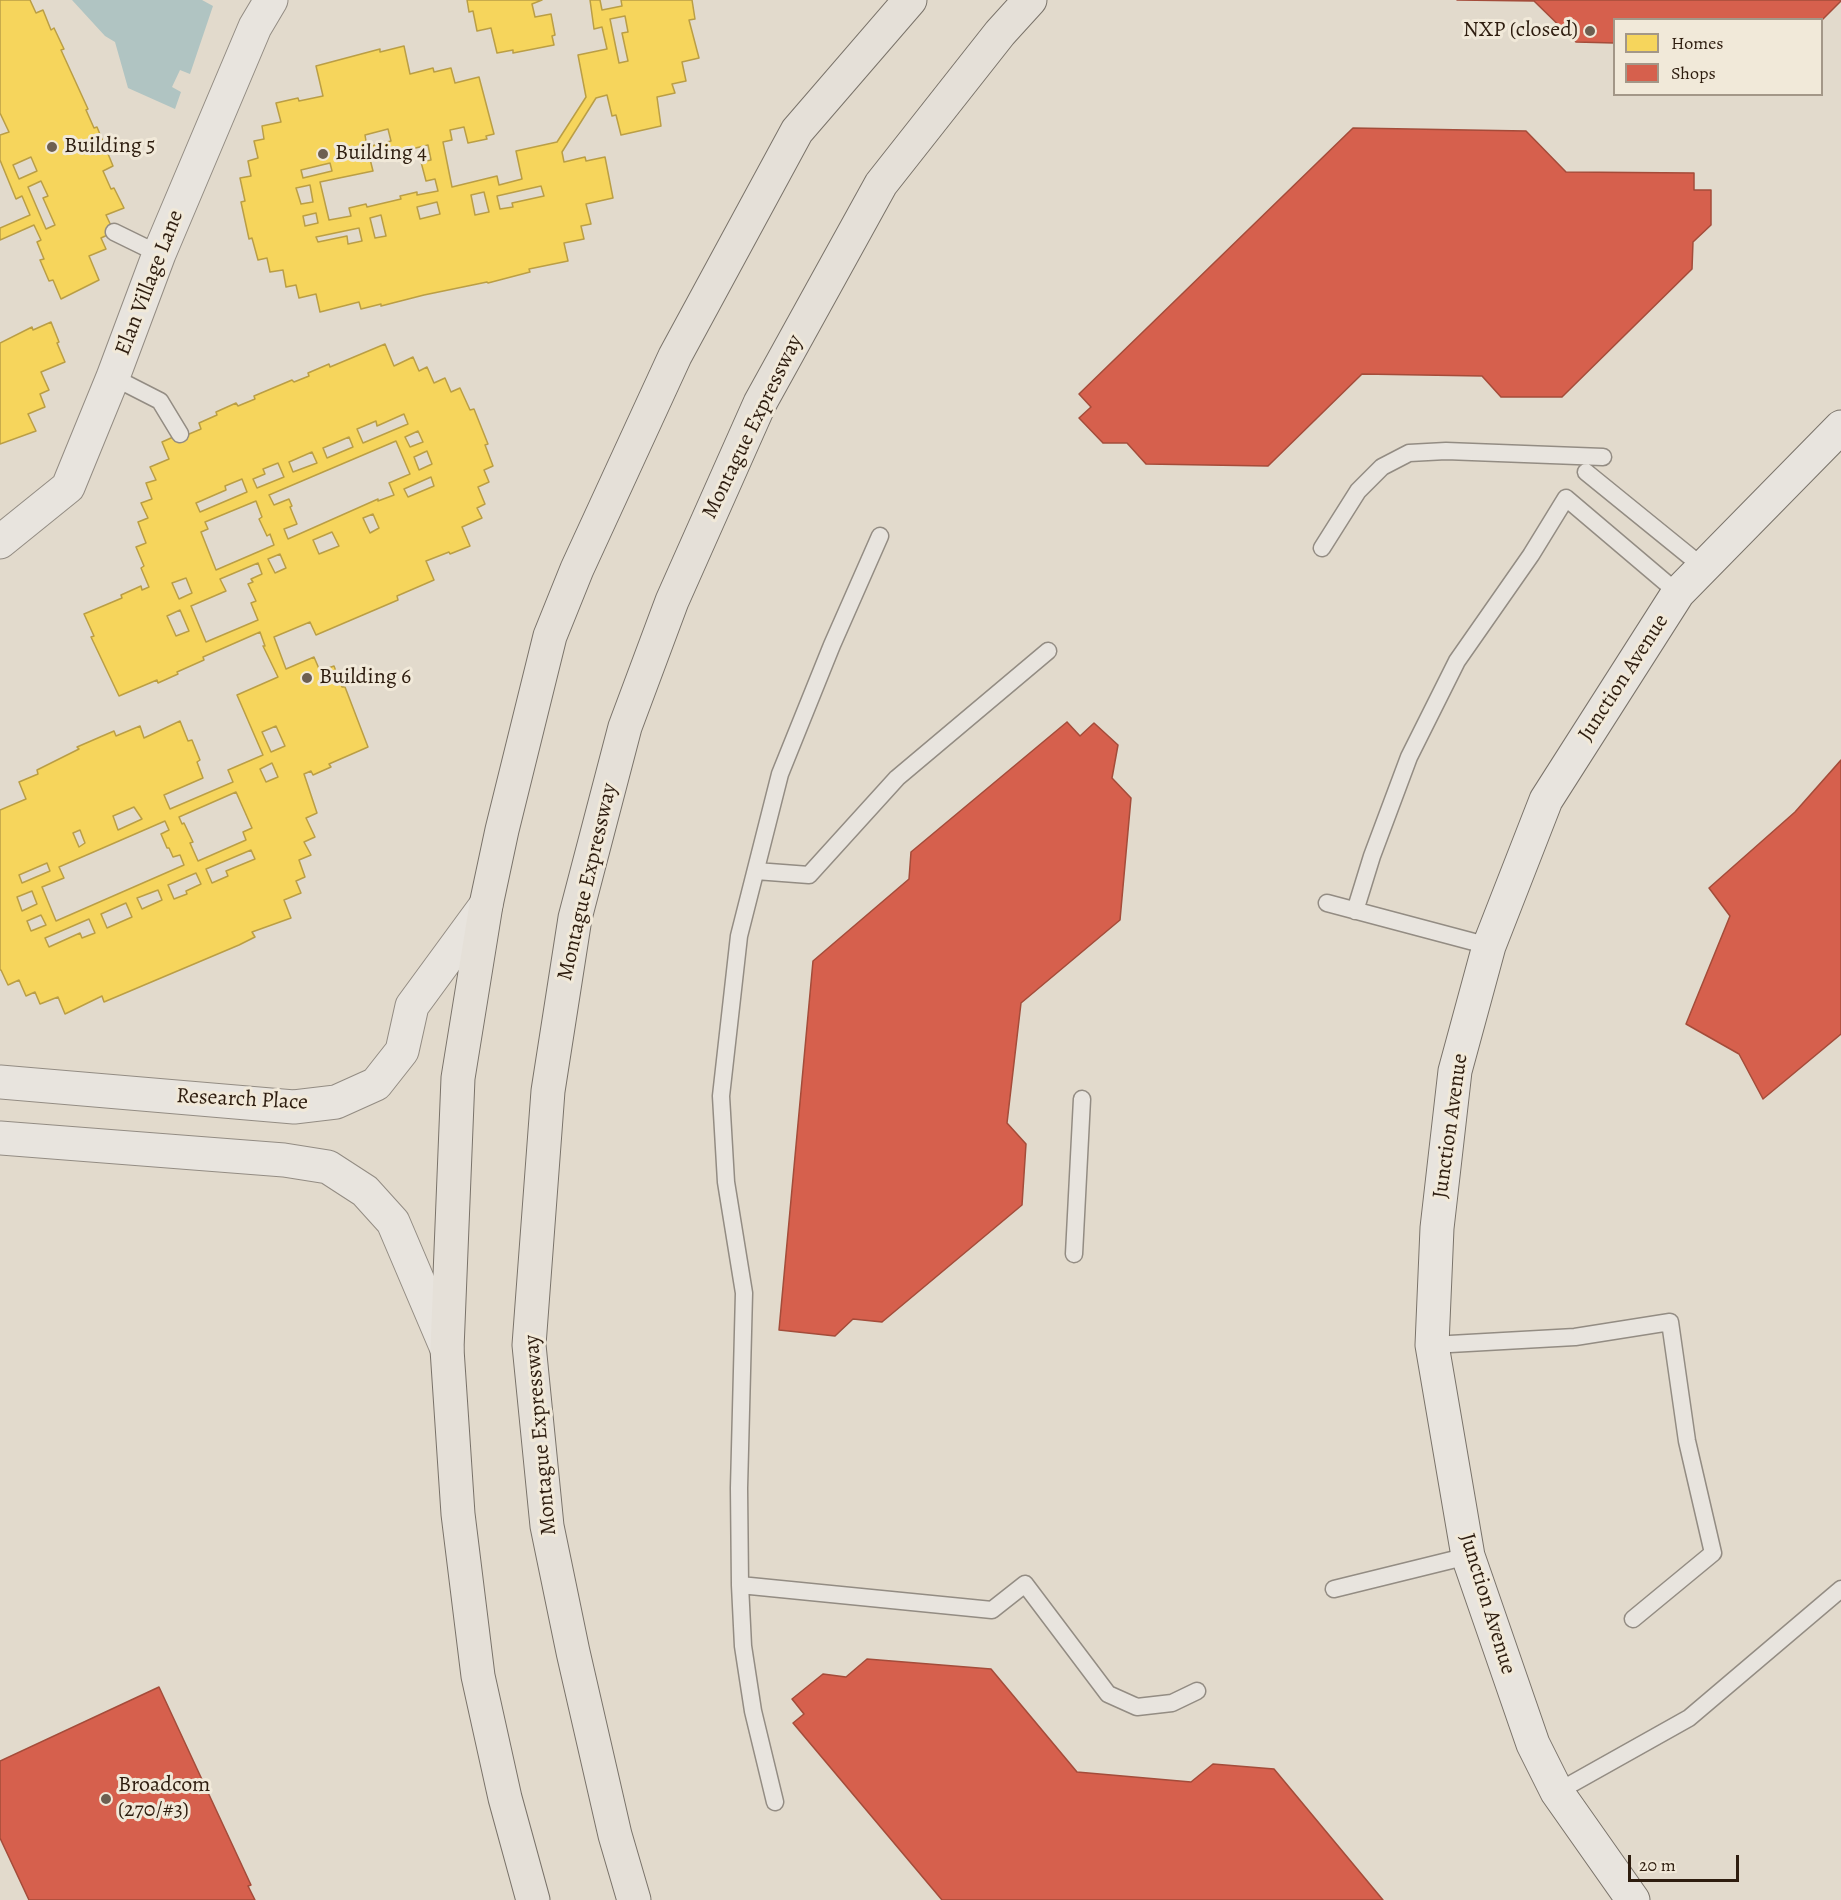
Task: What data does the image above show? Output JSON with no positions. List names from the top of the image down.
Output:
{
  "streets": {
    "highway": ["Montague Expressway"],
    "street": ["Elan Village Lane", "Junction Avenue", "Research Place"]
  },
  "places": [
    "NXP (closed)",
    "Building 5",
    "Building 4",
    "Building 6",
    "Broadcom (270/#3)"
  ],
  "legend": ["Homes", "Shops"],
  "scale_bar": "20 m"
}
